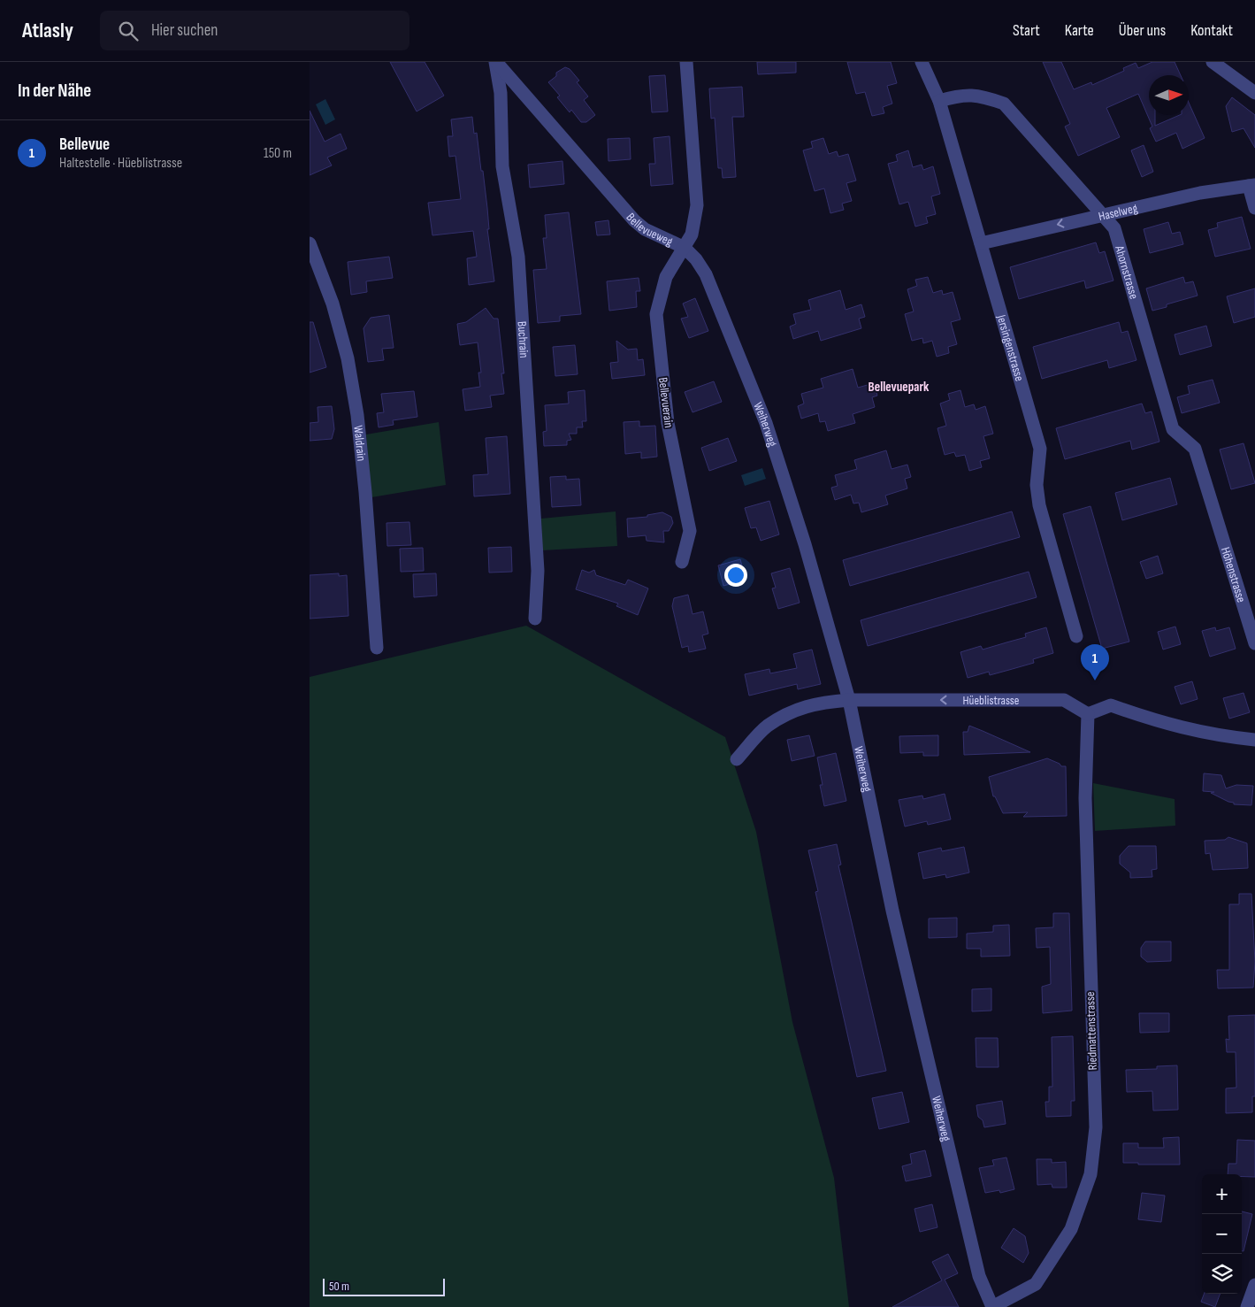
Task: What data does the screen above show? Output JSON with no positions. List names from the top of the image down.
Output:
{
  "streets": {
    "street": [
      "Haselweg",
      "Bellevueweg",
      "Ahornstrasse",
      "Buchrain",
      "Jersingenstrasse",
      "Bellevuerain",
      "Weiherweg",
      "Waldrain",
      "Höhenstrasse",
      "Hüeblistrasse",
      "Riedmattenstrasse"
    ]
  },
  "crossings": [
    ["Haselweg", "Ahornstrasse"],
    ["Haselweg", "Jersingenstrasse"],
    ["Bellevueweg", "Buchrain"],
    ["Bellevueweg", "Bellevuerain"],
    ["Bellevueweg", "Weiherweg"],
    ["Ahornstrasse", "Jersingenstrasse"],
    ["Ahornstrasse", "Höhenstrasse"],
    ["Bellevuerain", "Weiherweg"],
    ["Weiherweg", "Hüeblistrasse"],
    ["Weiherweg", "Riedmattenstrasse"],
    ["Hüeblistrasse", "Riedmattenstrasse"]
  ],
  "one_way": ["Haselweg", "Hüeblistrasse"],
  "districts": ["Bellevuepark"],
  "scale_bar": "50 m",
  "north": "right",
  "page": {
    "header": "Atlasly",
    "search": "Hier suchen",
    "nav": [
      "Start",
      "Karte",
      "Über uns",
      "Kontakt"
    ],
    "heading": "In der Nähe",
    "list": [
      {
        "mark": "1",
        "name": "Bellevue",
        "note": "Haltestelle · Hüeblistrasse",
        "value": "150 m"
      }
    ],
    "pins": "1",
    "map_buttons": ["+", "−"],
    "scale": "50 m"
  }
}
